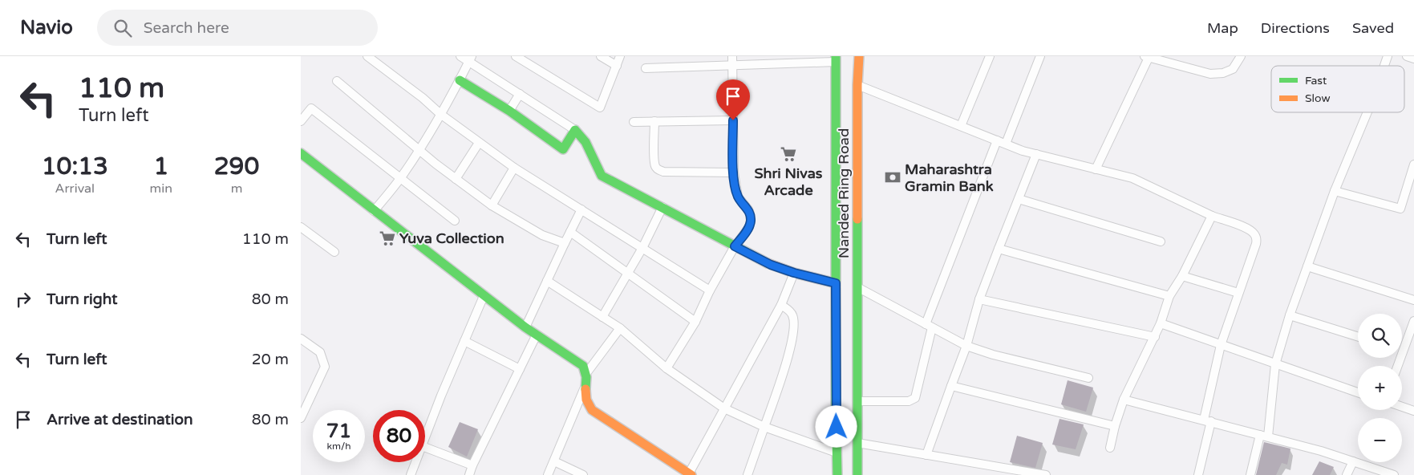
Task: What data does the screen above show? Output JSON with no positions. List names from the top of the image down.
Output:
{
  "streets": {
    "main road": ["Nanded Ring Road"]
  },
  "places": {
    "supermarket": ["Shri Nivas Arcade", "Yuva Collection"],
    "bank": ["Maharashtra Gramin Bank"]
  },
  "legend": ["Fast", "Slow"],
  "page": {
    "header": "Navio",
    "search": "Search here",
    "nav": ["Map", "Directions", "Saved"],
    "turn": ["110 m", "Turn left"],
    "eta": [
      "10:13",
      "Arrival",
      "1",
      "min",
      "290",
      "m"
    ],
    "list": [
      {
        "name": "Turn left",
        "value": "110 m"
      },
      {
        "name": "Turn right",
        "value": "80 m"
      },
      {
        "name": "Turn left",
        "value": "20 m"
      },
      {
        "name": "Arrive at destination",
        "value": "80 m"
      }
    ],
    "map_buttons": ["+", "−"],
    "speed": "71 km/h",
    "limit": "80"
  }
}
